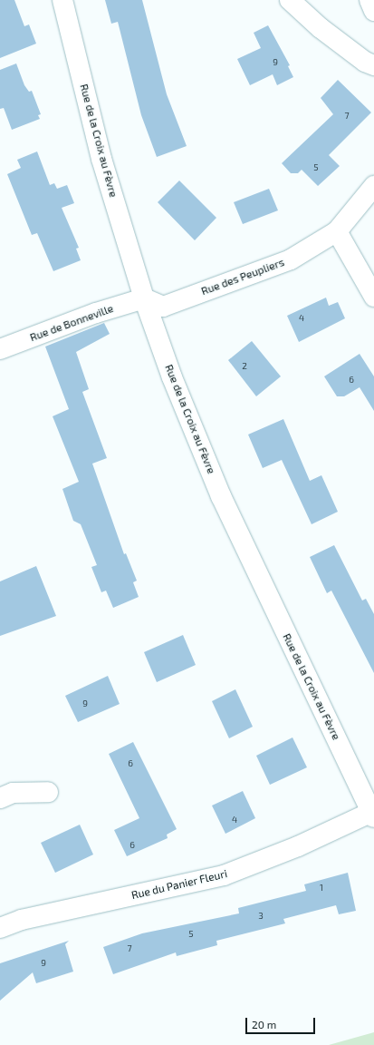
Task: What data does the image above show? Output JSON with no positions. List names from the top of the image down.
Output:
{
  "streets": {
    "street": [
      "Rue de la Croix au Fèvre",
      "Rue des Peupliers",
      "Rue de Bonneville",
      "Rue du Panier Fleuri"
    ]
  },
  "crossings": [
    ["Rue de la Croix au Fèvre", "Rue des Peupliers"],
    ["Rue de la Croix au Fèvre", "Rue de Bonneville"],
    ["Rue de la Croix au Fèvre", "Rue du Panier Fleuri"],
    ["Rue des Peupliers", "Rue de Bonneville"]
  ],
  "house_numbers": [
    "9",
    "7",
    "5",
    "4",
    "2",
    "6",
    "9",
    "6",
    "4",
    "6",
    "1",
    "3",
    "5",
    "7",
    "9"
  ],
  "scale_bar": "20 m"
}
